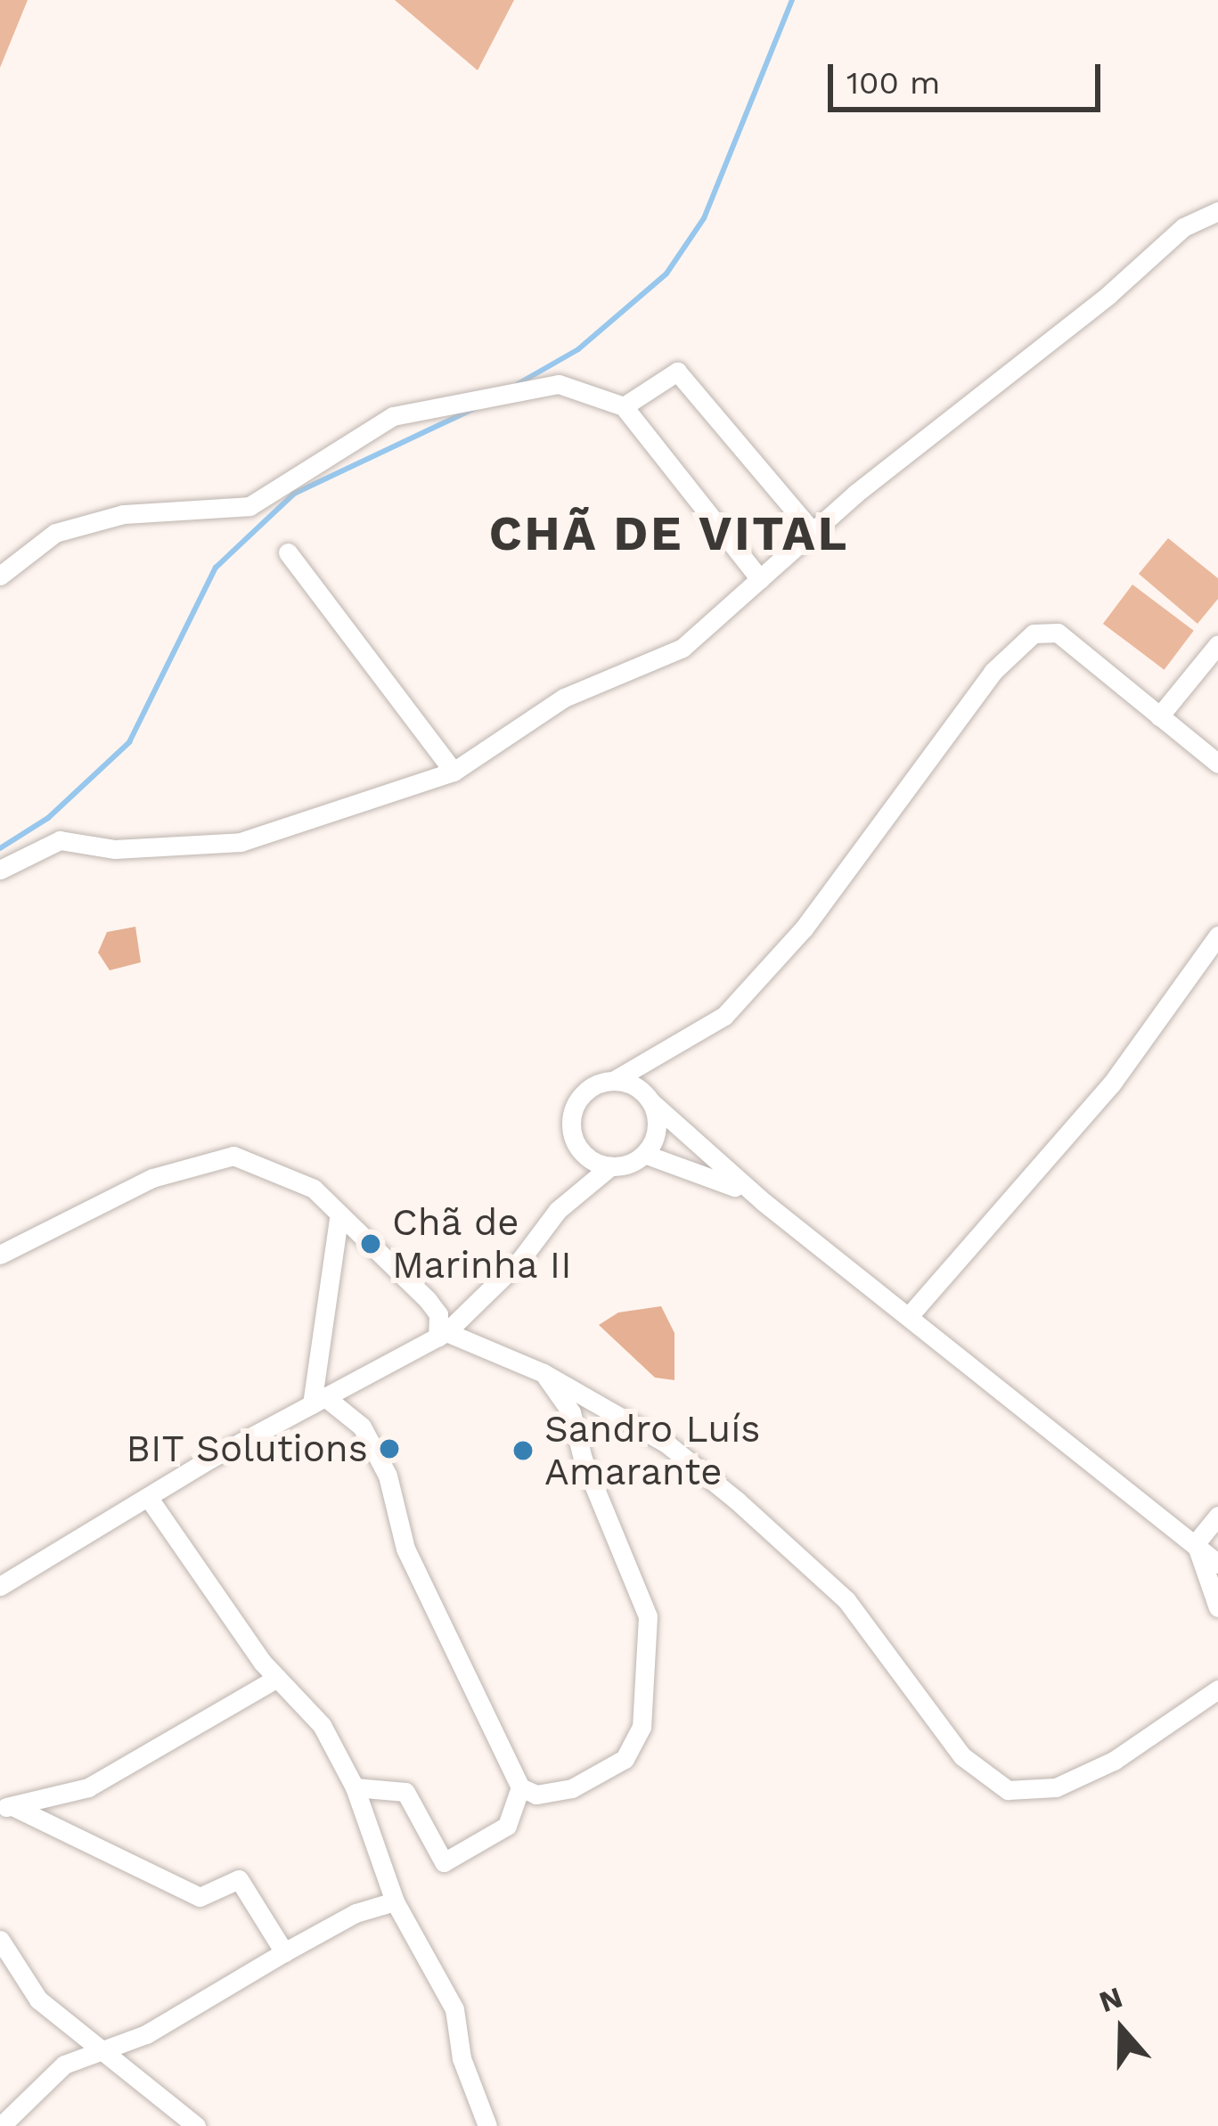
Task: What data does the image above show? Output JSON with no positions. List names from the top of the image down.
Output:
{
  "districts": ["CHÃ DE VITAL"],
  "places": ["Chã de Marinha II", "BIT Solutions", "Sandro Luís Amarante"],
  "scale_bar": "100 m",
  "north": "top"
}
